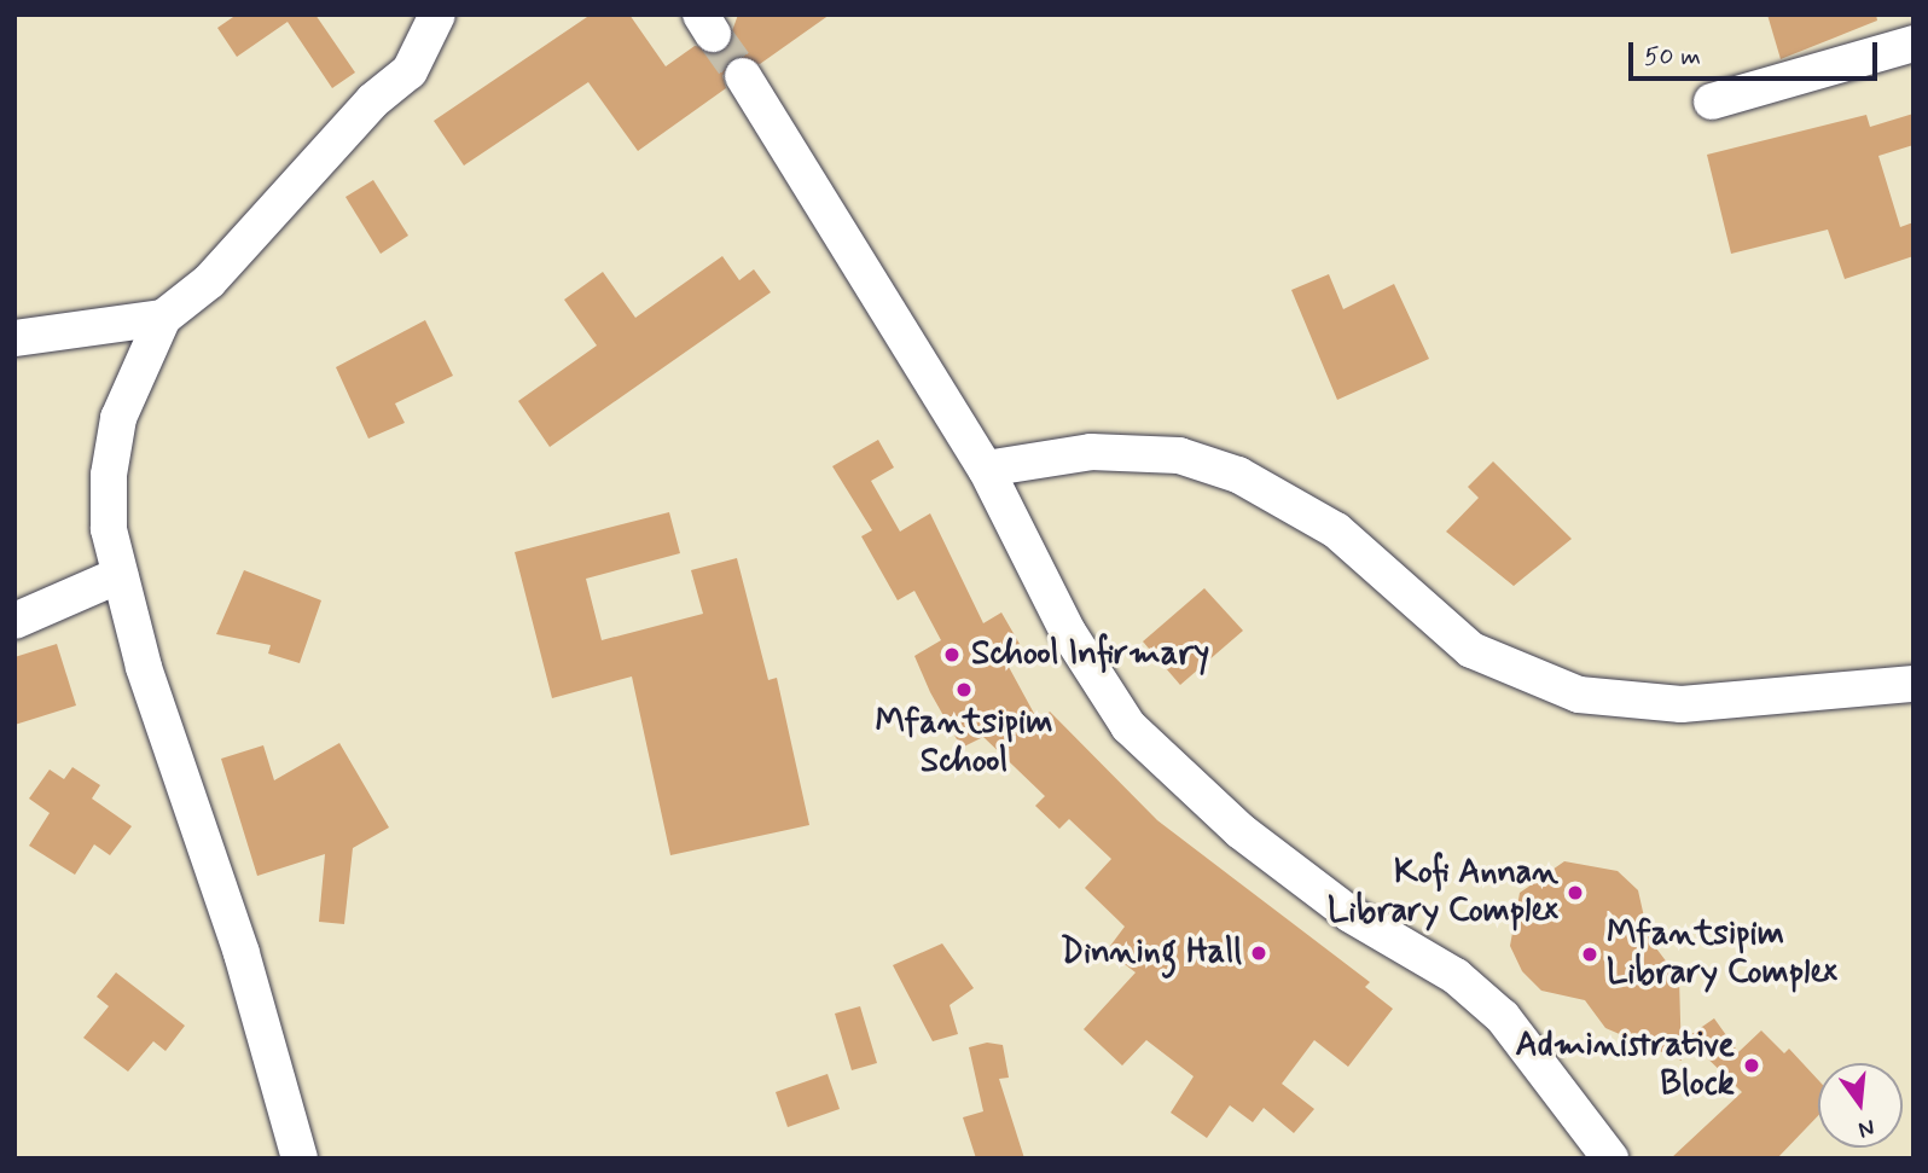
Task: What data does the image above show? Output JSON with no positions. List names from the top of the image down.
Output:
{
  "places": [
    "School Infirmary",
    "Mfantsipim School",
    "Kofi Annan Library Complex",
    "Dinning Hall",
    "Mfantsipim Library Complex",
    "Administrative Block"
  ],
  "scale_bar": "50 m",
  "north": "bottom"
}
